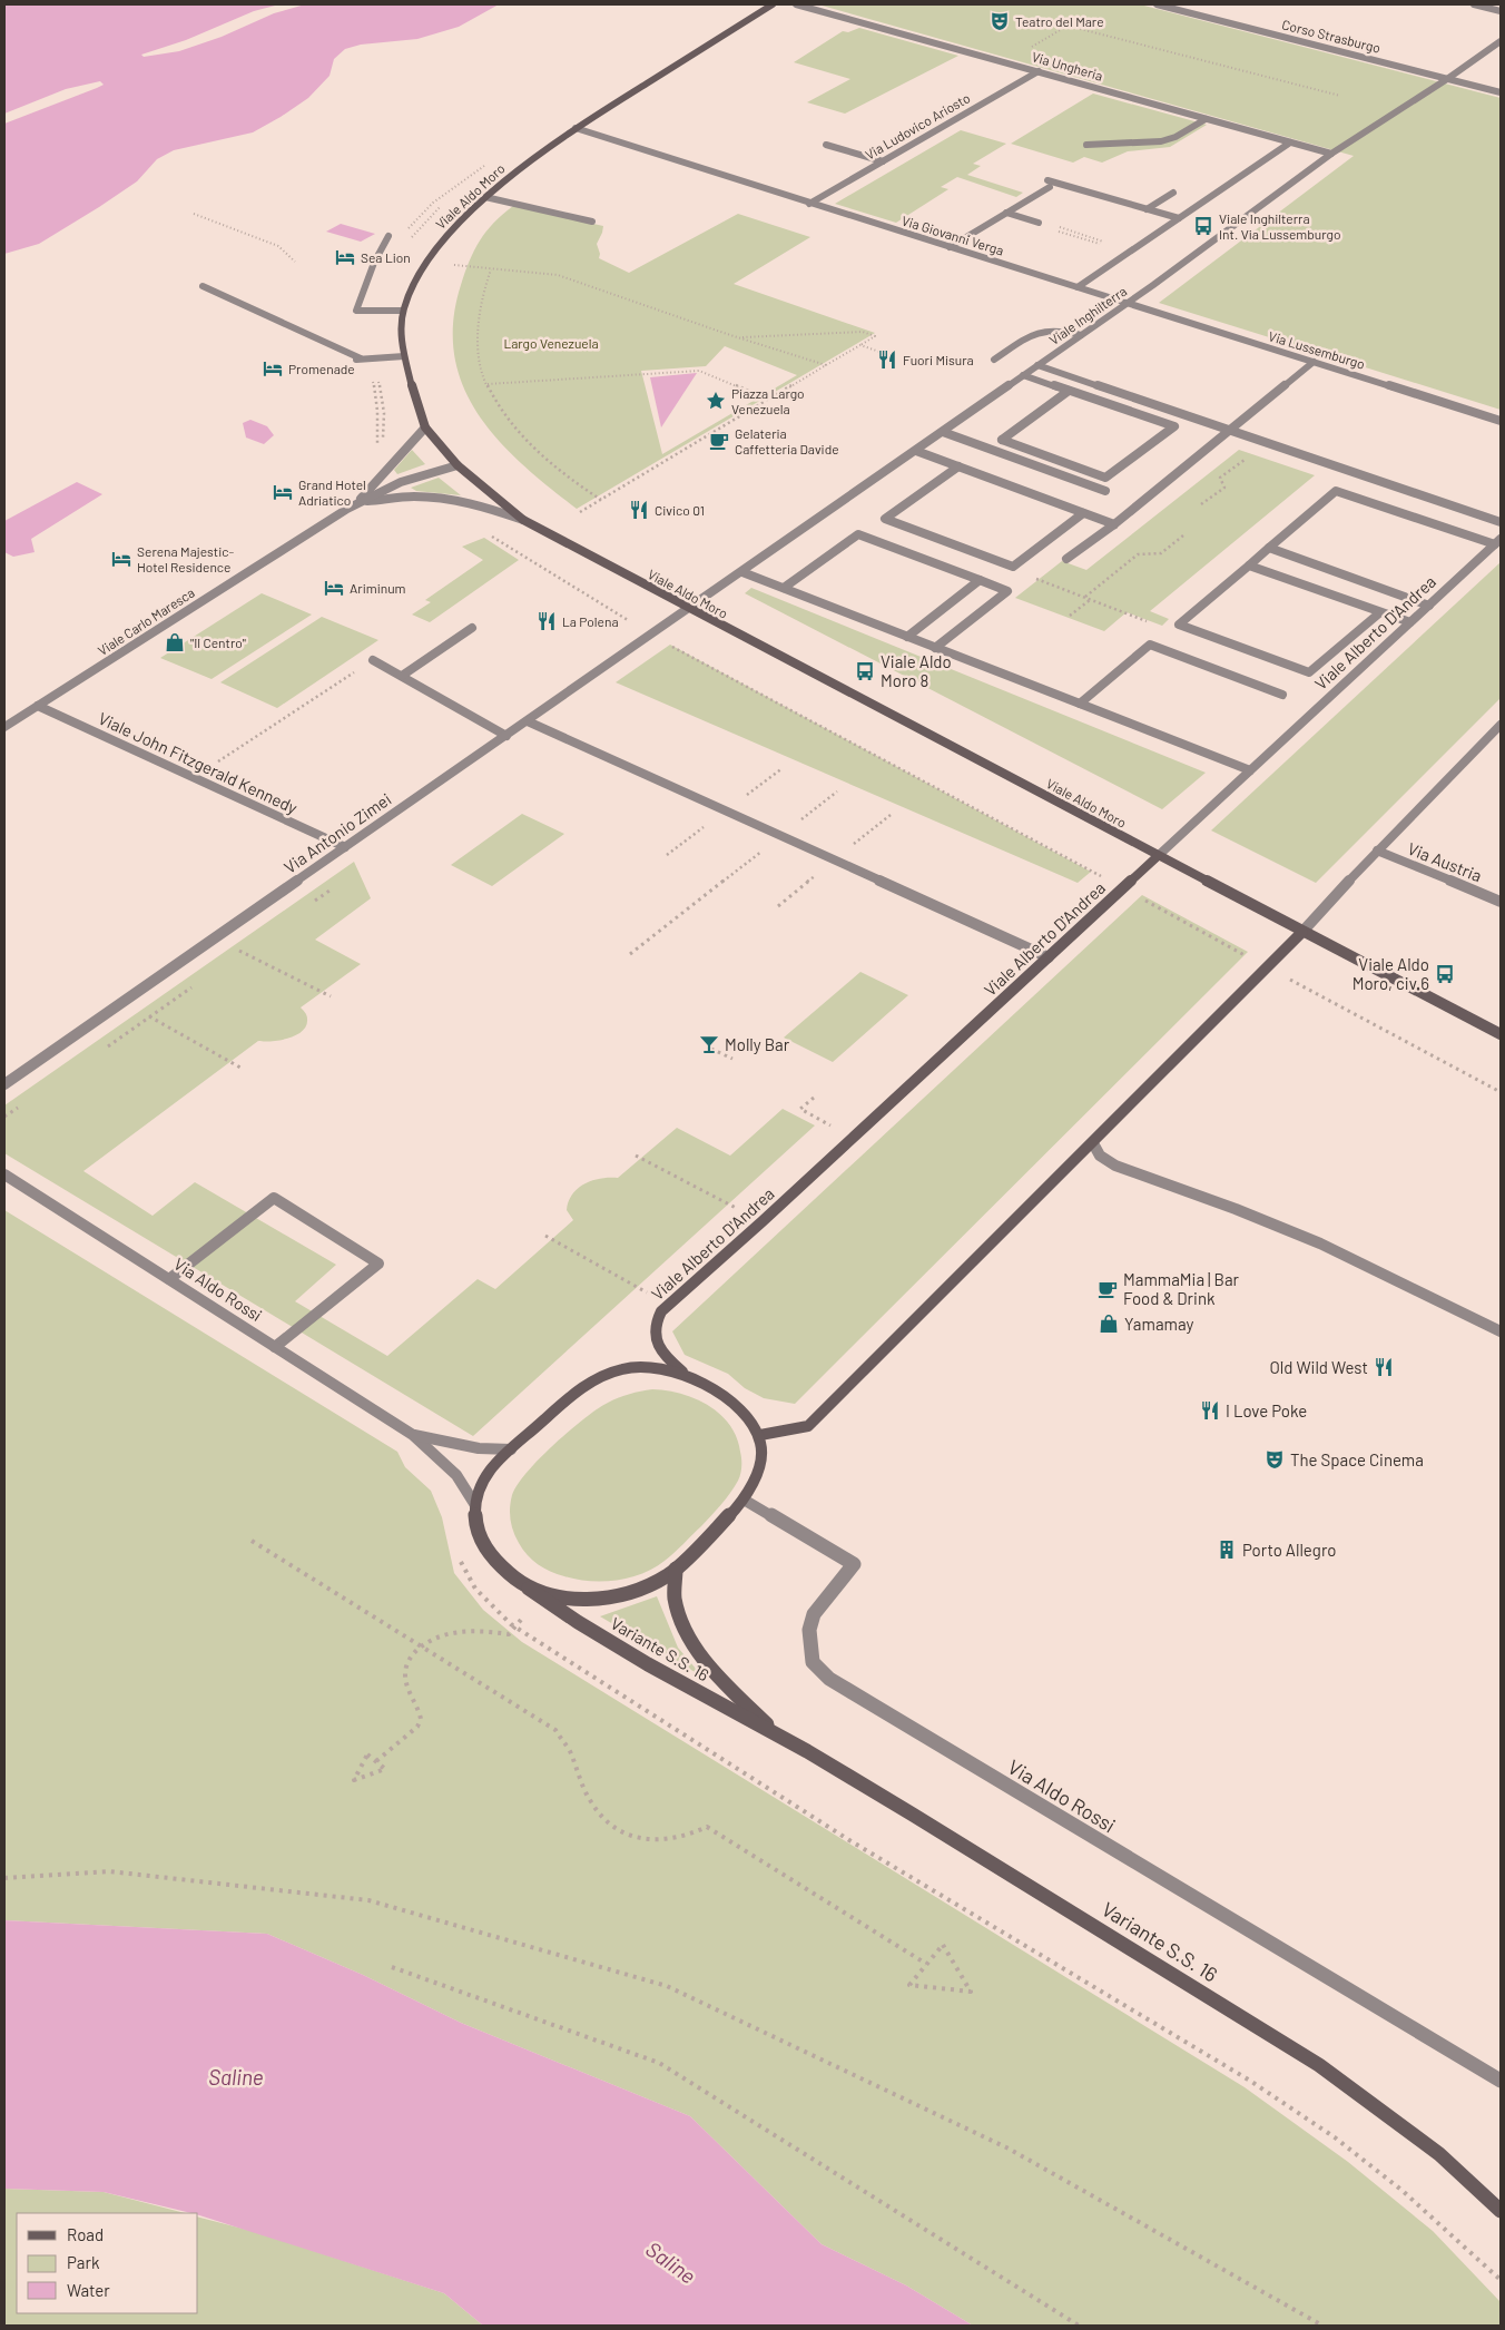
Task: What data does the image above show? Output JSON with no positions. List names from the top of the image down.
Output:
{
  "streets": {
    "street": [
      "Corso Strasburgo",
      "Via Ungheria",
      "Via Ludovico Ariosto",
      "Viale Aldo Moro",
      "Via Giovanni Verga",
      "Viale Inghilterra",
      "Via Lussemburgo",
      "Viale Carlo Maresca",
      "Viale Alberto D'Andrea",
      "Viale John Fitzgerald Kennedy",
      "Via Antonio Zimei",
      "Via Austria",
      "Via Aldo Rossi",
      "Variante S.S. 16"
    ]
  },
  "crossings": [
    ["Corso Strasburgo", "Viale Inghilterra"],
    ["Via Ungheria", "Via Ludovico Ariosto"],
    ["Via Ungheria", "Viale Inghilterra"],
    ["Via Ludovico Ariosto", "Via Giovanni Verga"],
    ["Viale Aldo Moro", "Via Giovanni Verga"],
    ["Viale Aldo Moro", "Viale Inghilterra"],
    ["Viale Aldo Moro", "Viale Carlo Maresca"],
    ["Viale Aldo Moro", "Viale Alberto D'Andrea"],
    ["Viale Aldo Moro", "Via Antonio Zimei"],
    ["Via Giovanni Verga", "Viale Inghilterra"],
    ["Via Giovanni Verga", "Via Lussemburgo"],
    ["Viale Inghilterra", "Via Lussemburgo"],
    ["Viale Inghilterra", "Via Antonio Zimei"],
    ["Viale Carlo Maresca", "Viale John Fitzgerald Kennedy"],
    ["Viale John Fitzgerald Kennedy", "Via Antonio Zimei"],
    ["Via Aldo Rossi", "Variante S.S. 16"]
  ],
  "water": ["Saline"],
  "parks": ["Largo Venezuela"],
  "places": {
    "theatre": ["Teatro del Mare", "The Space Cinema"],
    "bus stop": ["Viale Inghilterra Int. Via Lussemburgo", "Viale Aldo Moro 8", "Viale Aldo Moro, civ.6"],
    "hotel": [
      "Sea Lion",
      "Promenade",
      "Grand Hotel Adriatico",
      "Serena Majestic- Hotel Residence",
      "Ariminum"
    ],
    "restaurant": [
      "Fuori Misura",
      "Civico 01",
      "La Polena",
      "Old Wild West",
      "I Love Poke"
    ],
    "place": ["Piazza Largo Venezuela"],
    "cafe": ["Gelateria Caffetteria Davide", "MammaMia | Bar Food & Drink"],
    "shop": ["\"Il Centro\"", "Yamamay"],
    "bar": ["Molly Bar"],
    "building": ["Porto Allegro"]
  },
  "legend": ["Road", "Park", "Water"]
}
